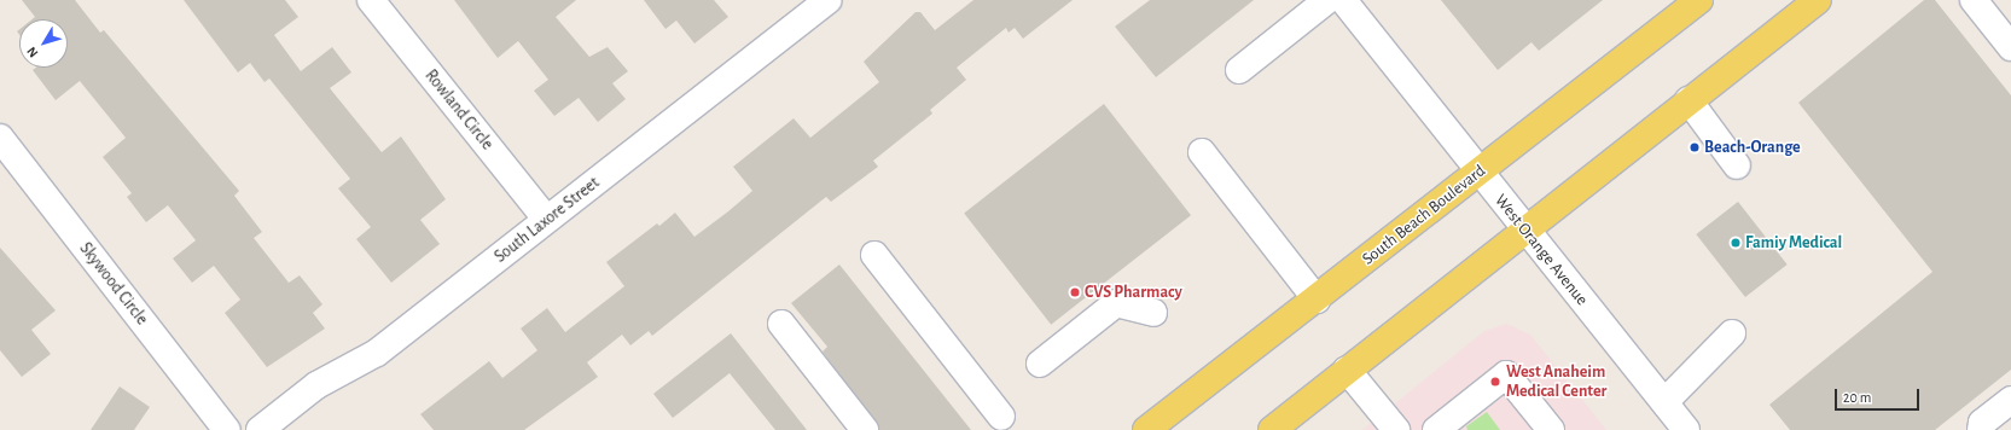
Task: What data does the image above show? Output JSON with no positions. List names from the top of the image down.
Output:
{
  "streets": {
    "main road": ["South Beach Boulevard"],
    "street": [
      "Rowland Circle",
      "South Laxore Street",
      "West Orange Avenue",
      "Skywood Circle"
    ]
  },
  "crossings": [
    ["Rowland Circle", "South Laxore Street"],
    ["South Beach Boulevard", "West Orange Avenue"]
  ],
  "places": [
    "Beach-Orange",
    "Famiy Medical",
    "CVS Pharmacy",
    "West Anaheim Medical Center"
  ],
  "scale_bar": "20 m",
  "north": "bottom left"
}
